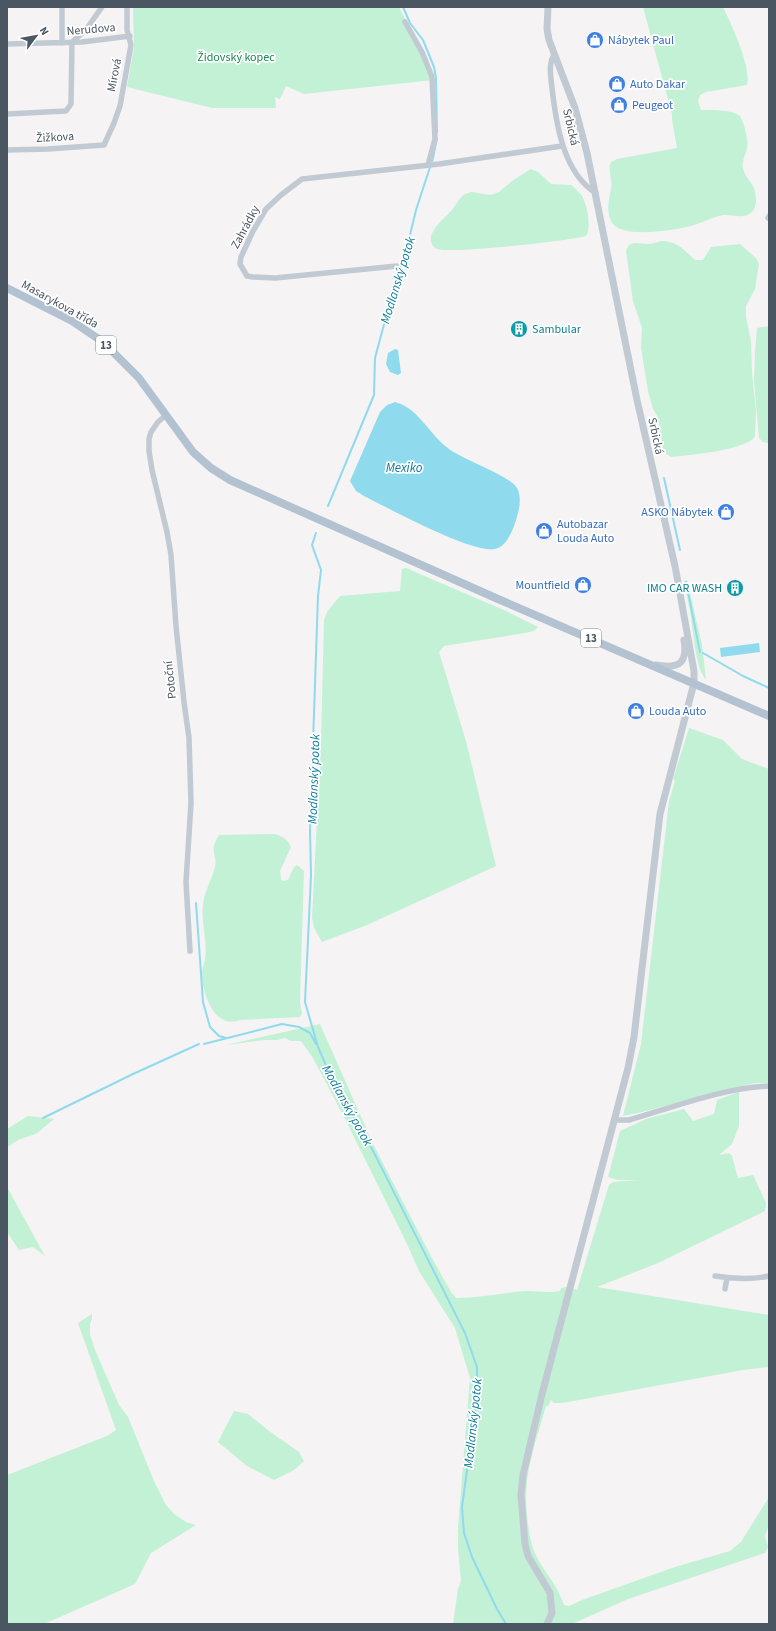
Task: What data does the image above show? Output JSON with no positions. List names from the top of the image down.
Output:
{
  "streets": {
    "main road": ["Masarykova třída", "13"],
    "street": [
      "Nerudova",
      "Mírová",
      "Srbická",
      "Žižkova",
      "Zahrádky",
      "Potoční"
    ]
  },
  "crossings": [
    ["Nerudova", "Mírová"],
    ["Mírová", "Žižkova"],
    ["Srbická", "Zahrádky"],
    ["Srbická", "13"],
    ["Masarykova třída", "13"],
    ["Masarykova třída", "Potoční"]
  ],
  "water": ["Modlanský potok", "Mexiko"],
  "parks": ["Židovský kopec"],
  "places": {
    "shop": [
      "Nábytek Paul",
      "Auto Dakar",
      "Peugeot",
      "ASKO Nábytek",
      "Autobazar Louda Auto",
      "Mountfield",
      "Louda Auto"
    ],
    "building": ["Sambular", "IMO CAR WASH"]
  },
  "north": "top right"
}
